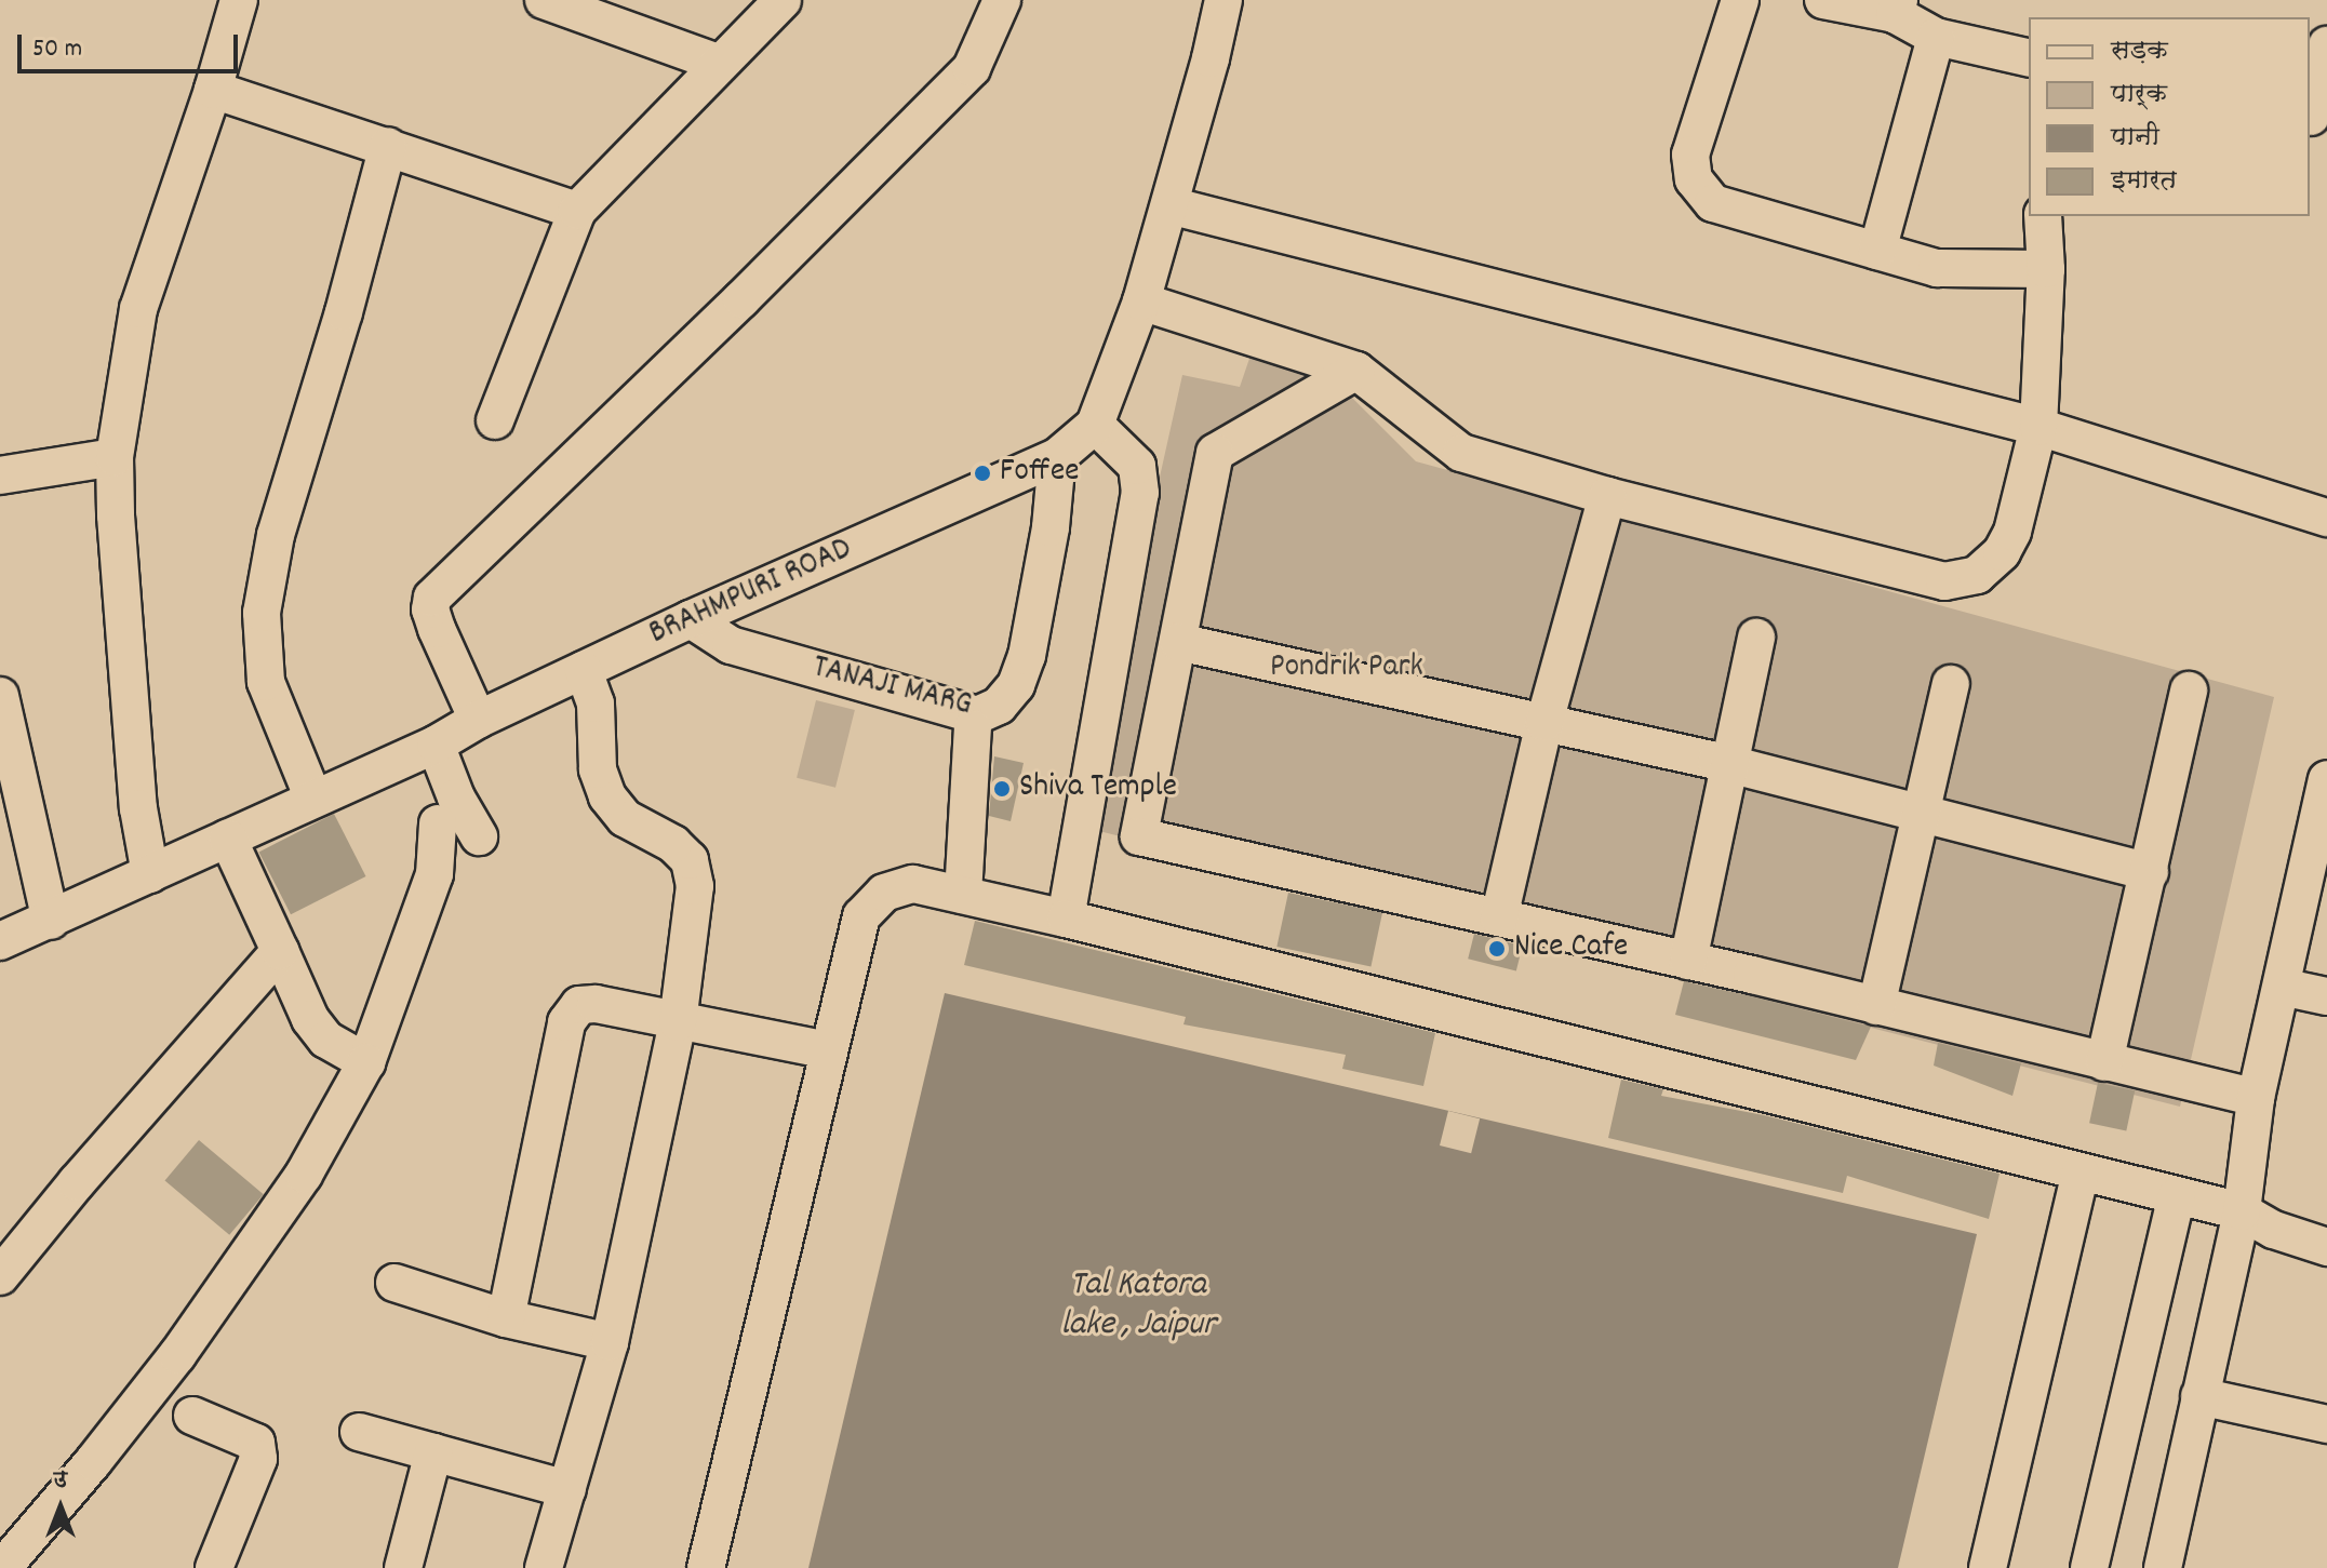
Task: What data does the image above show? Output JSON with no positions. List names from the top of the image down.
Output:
{
  "streets": {
    "street": ["BRAHMPURI ROAD", "TANAJI MARG"]
  },
  "crossings": [
    ["BRAHMPURI ROAD", "TANAJI MARG"]
  ],
  "water": ["Tal Katora lake , Jaipur"],
  "parks": ["Pondrik Park"],
  "places": ["Foffee", "Shiva Temple", "Nice Cafe"],
  "legend": [
    "सड़क",
    "पार्क",
    "पानी",
    "इमारत"
  ],
  "scale_bar": "50 m",
  "north": "top"
}
